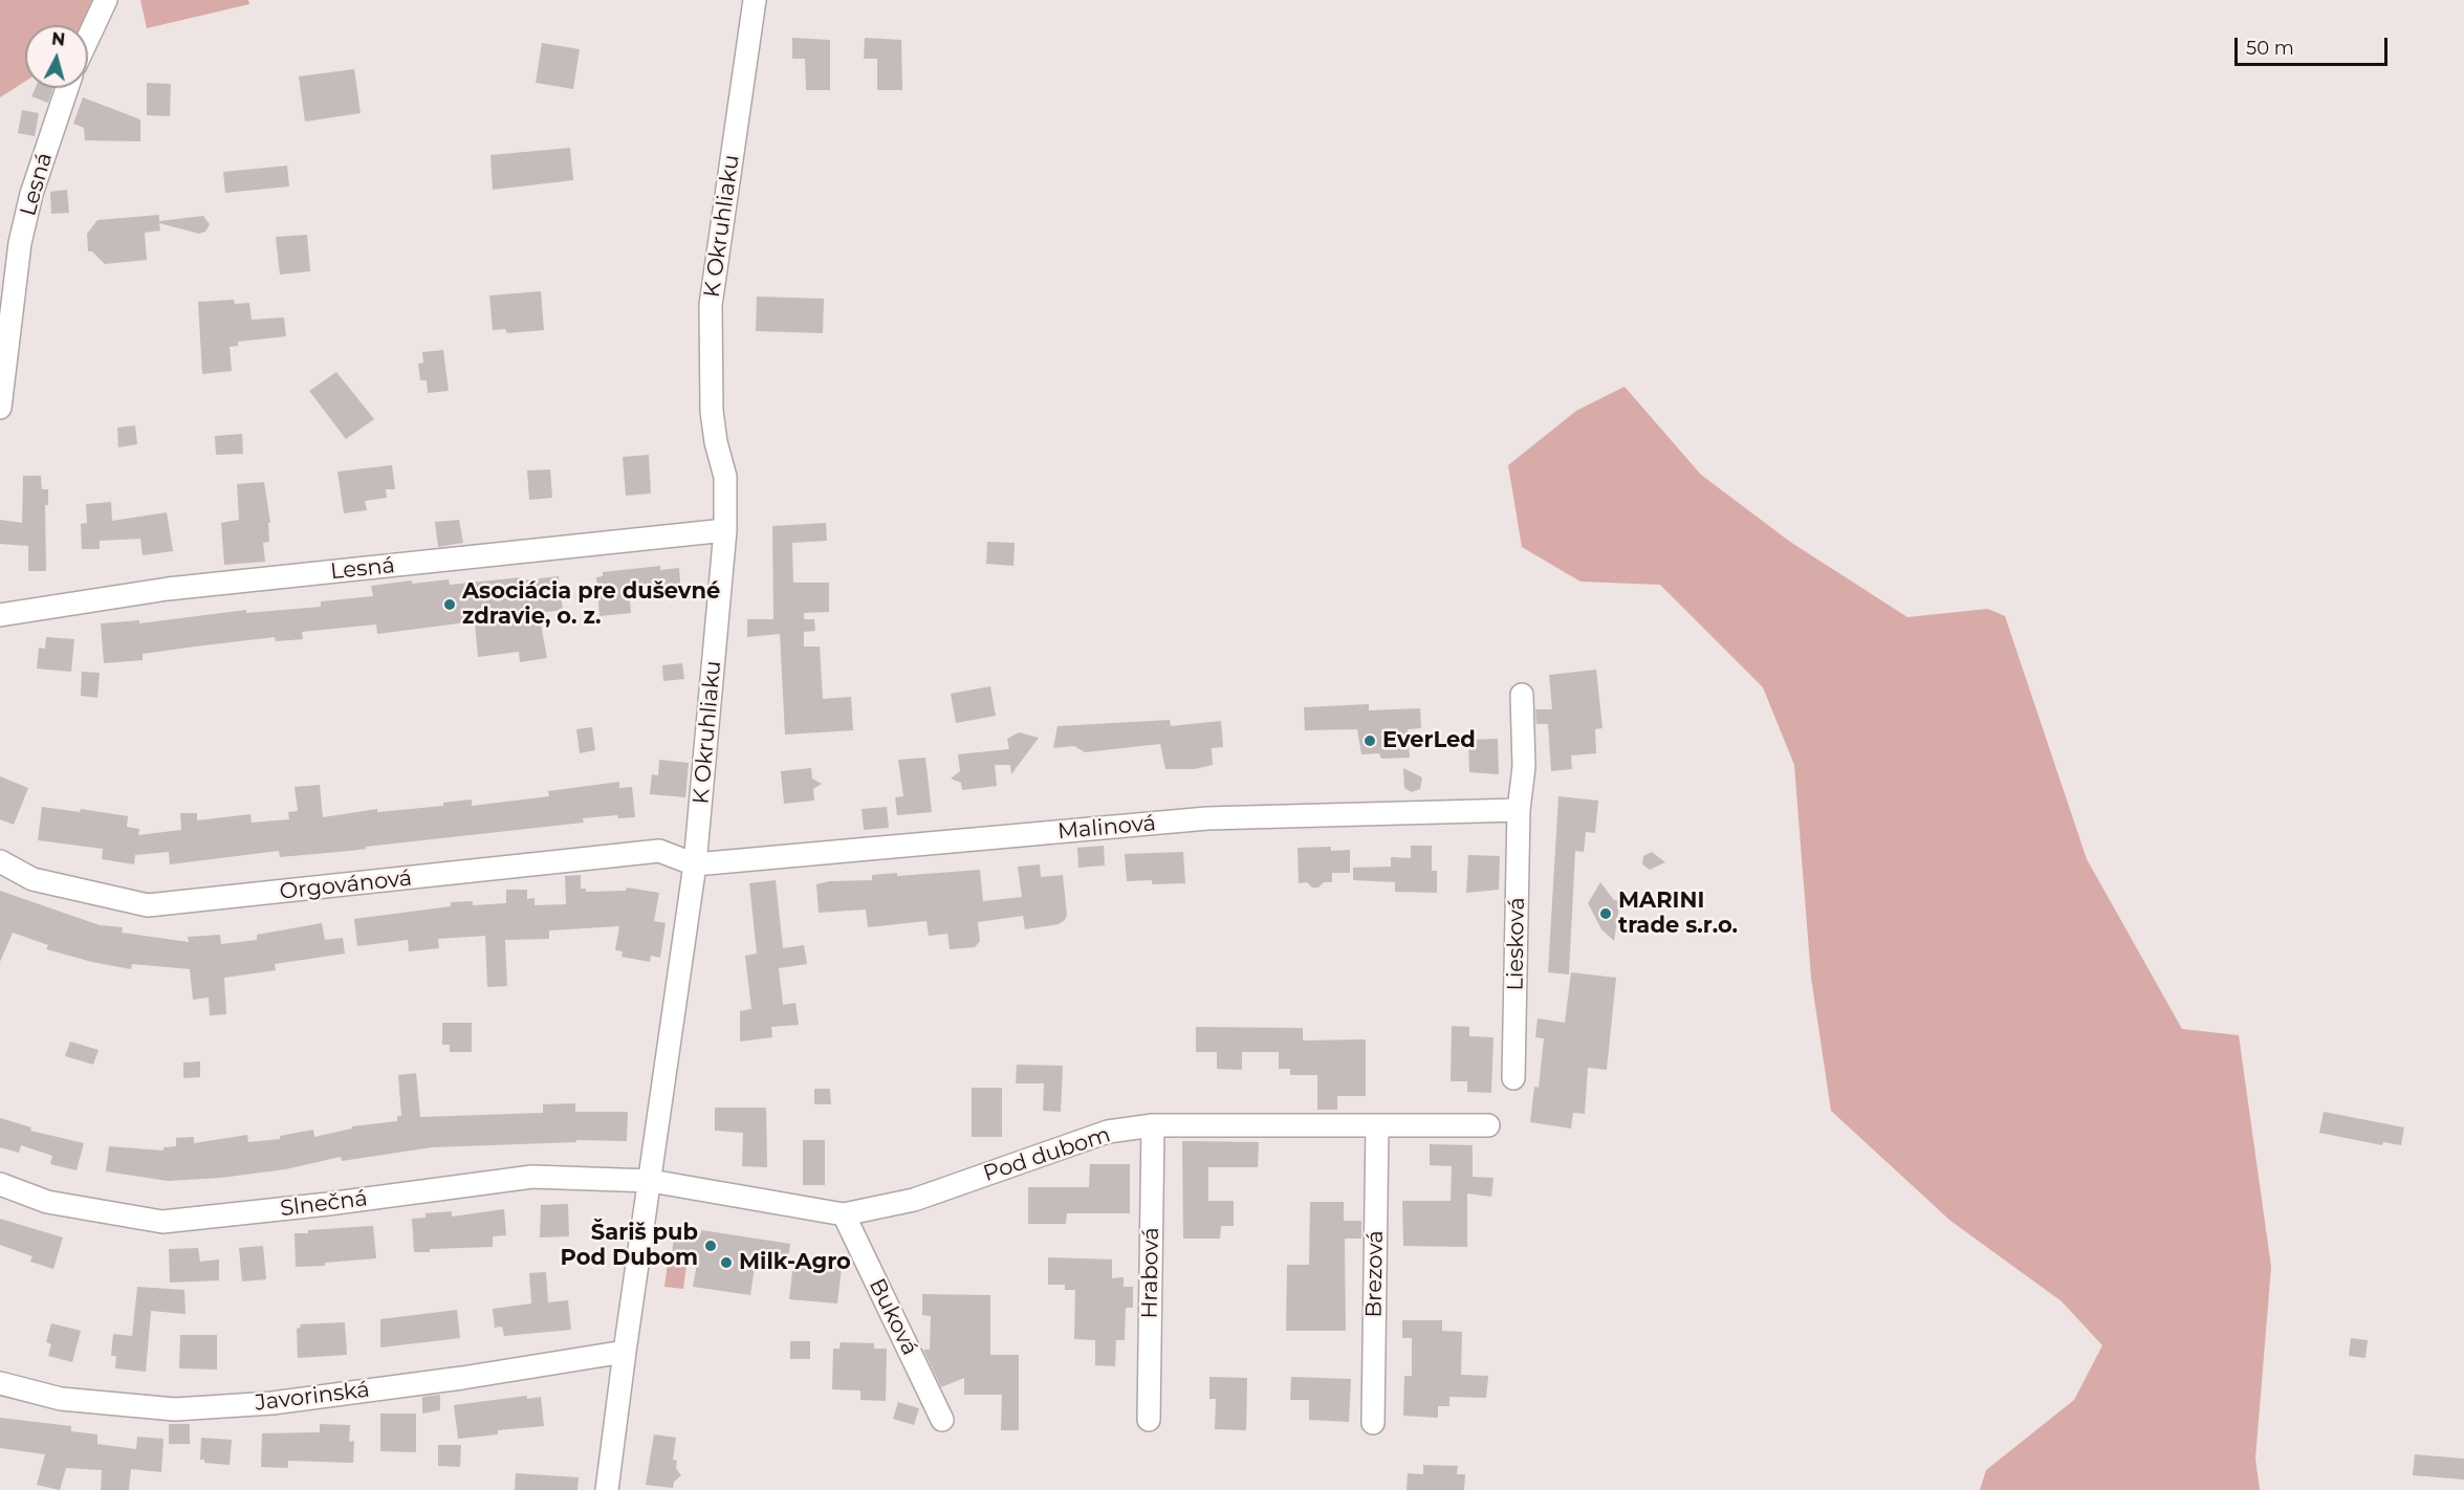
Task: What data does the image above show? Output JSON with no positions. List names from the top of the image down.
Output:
{
  "streets": {
    "street": [
      "Lesná",
      "K Okruhliaku",
      "Malinová",
      "Orgovánová",
      "Liesková",
      "Pod dubom",
      "Slnečná",
      "Hrabová",
      "Brezová",
      "Buková",
      "Javorinská"
    ]
  },
  "crossings": [
    ["Lesná", "K Okruhliaku"],
    ["K Okruhliaku", "Malinová"],
    ["K Okruhliaku", "Orgovánová"],
    ["K Okruhliaku", "Pod dubom"],
    ["K Okruhliaku", "Slnečná"],
    ["K Okruhliaku", "Javorinská"],
    ["Malinová", "Orgovánová"],
    ["Malinová", "Liesková"],
    ["Pod dubom", "Slnečná"],
    ["Pod dubom", "Hrabová"],
    ["Pod dubom", "Brezová"],
    ["Pod dubom", "Buková"]
  ],
  "places": [
    "Asociácia pre duševné zdravie, o. z.",
    "EverLed",
    "MARINI trade s.r.o.",
    "Šariš pub Pod Dubom",
    "Milk-Agro"
  ],
  "scale_bar": "50 m",
  "north": "top"
}
